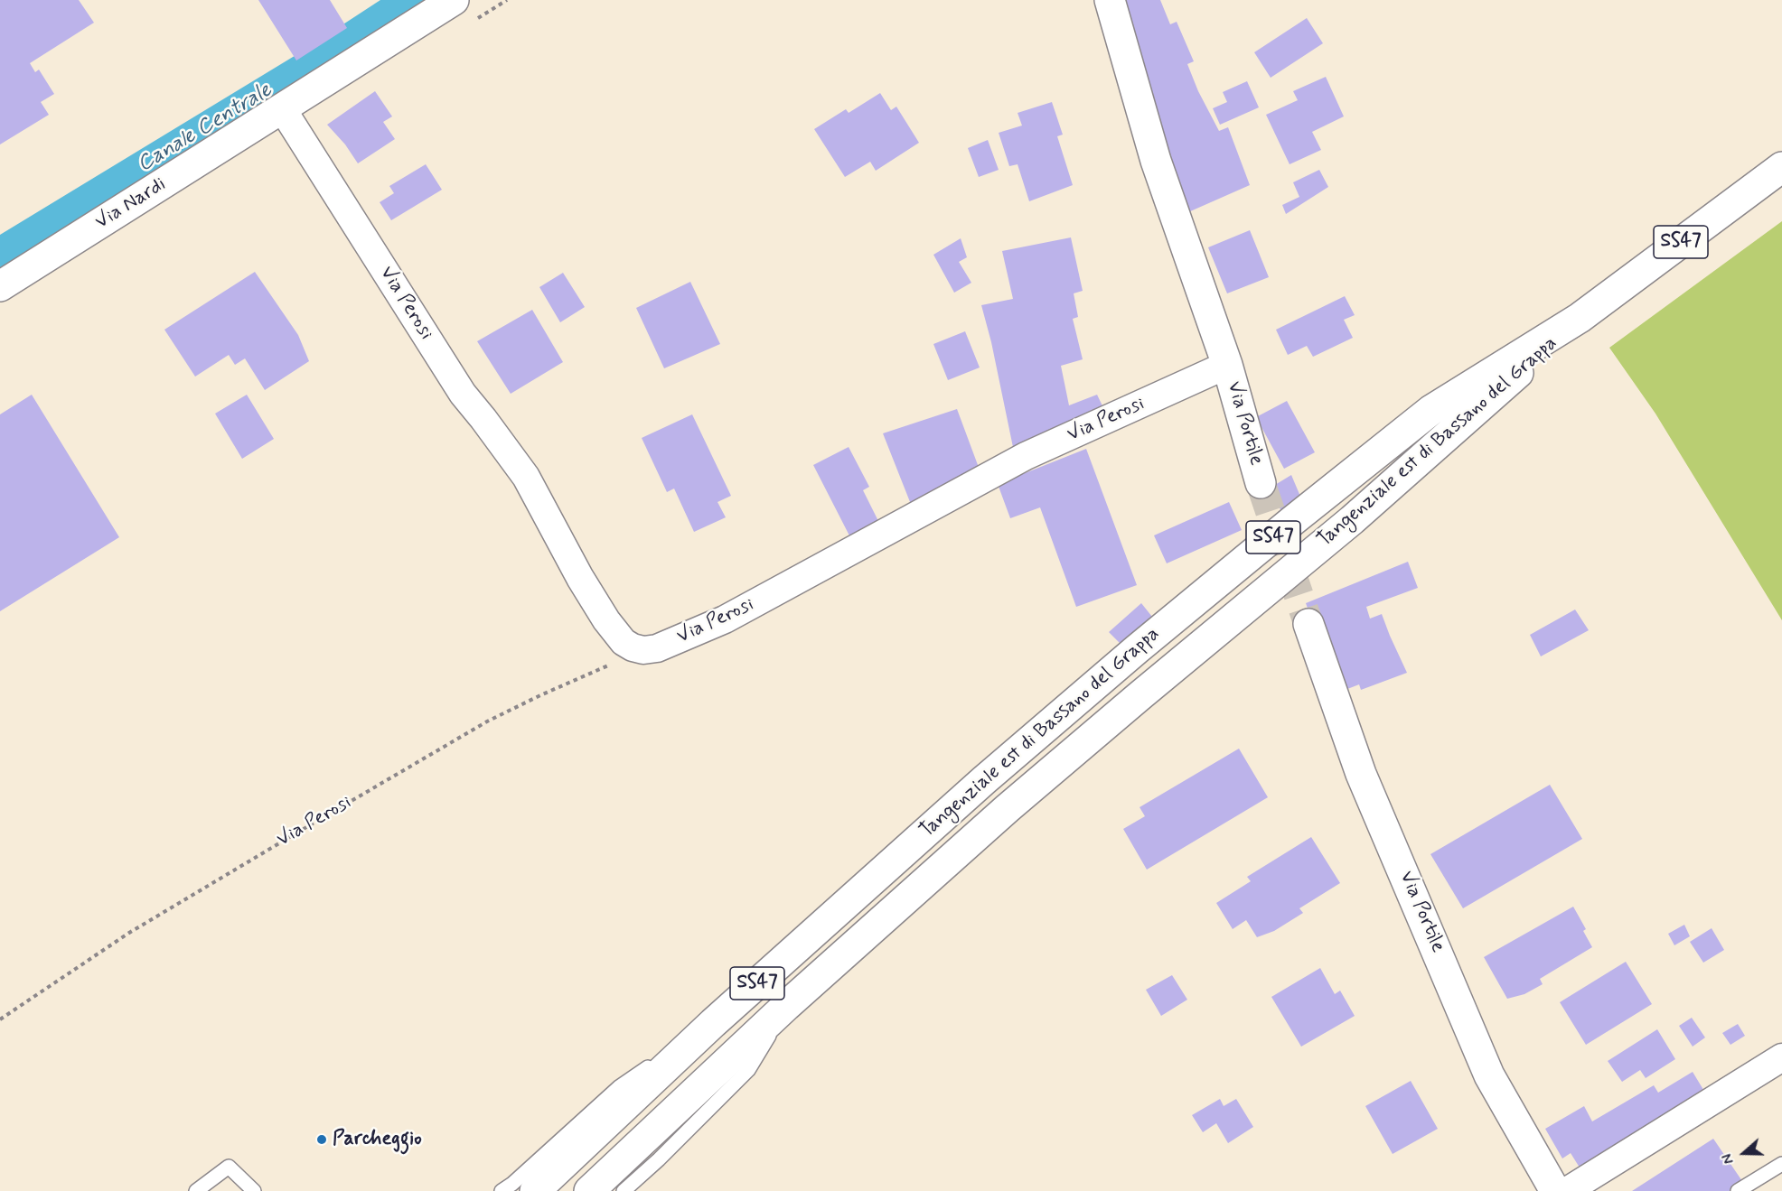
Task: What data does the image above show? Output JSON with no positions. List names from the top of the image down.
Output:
{
  "streets": {
    "main road": [
      "Via Nardi",
      "SS47",
      "Via Portile",
      "Tangenziale est di Bassano del Grappa"
    ],
    "street": ["Via Perosi"]
  },
  "crossings": [
    ["Via Nardi", "Via Perosi"],
    ["Via Perosi", "Via Portile"]
  ],
  "water": ["Canale Centrale"],
  "places": ["Parcheggio"],
  "north": "left"
}
